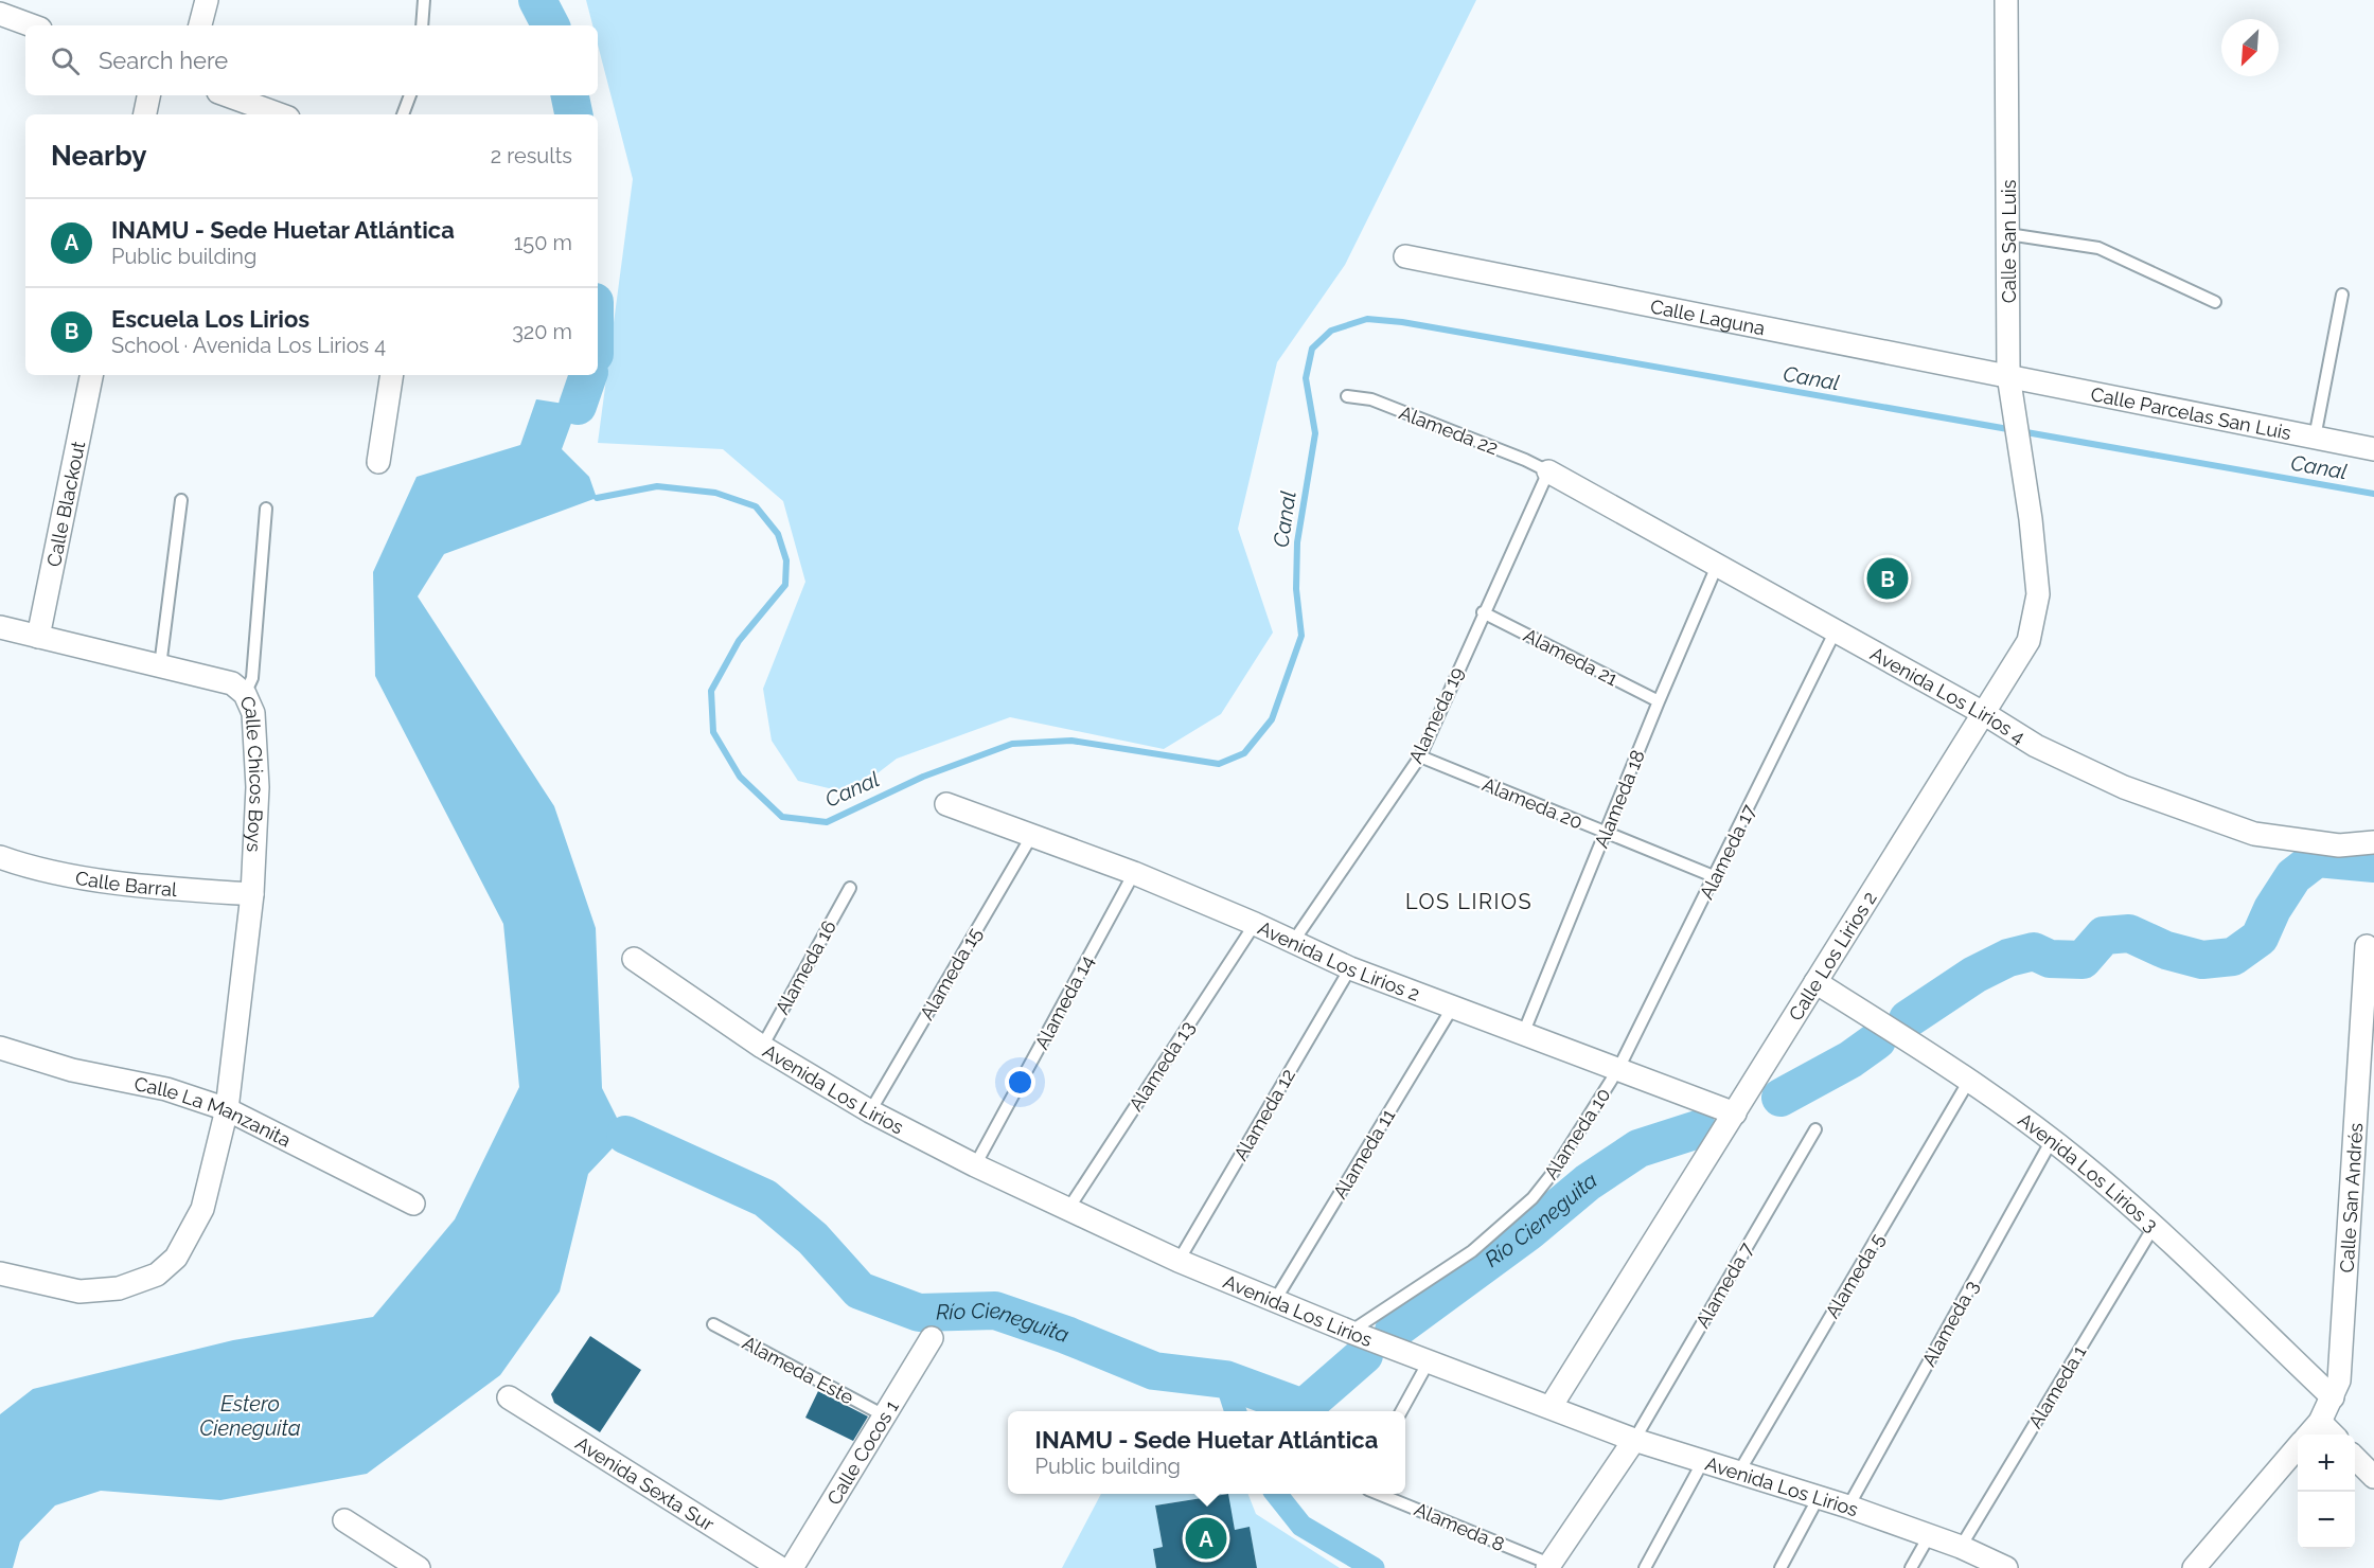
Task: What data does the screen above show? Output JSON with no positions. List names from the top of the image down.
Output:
{
  "streets": {
    "street": [
      "Calle San Luis",
      "Calle Laguna",
      "Calle Parcelas San Luis",
      "Calle Blackout",
      "Avenida Los Lirios 4",
      "Calle Chicos Boys",
      "Calle Barral",
      "Calle Los Lirios 2",
      "Avenida Los Lirios 2",
      "Avenida Los Lirios",
      "Calle La Manzanita",
      "Avenida Los Lirios 3",
      "Calle San Andrés",
      "Calle Cocos 1",
      "Avenida Sexta Sur"
    ],
    "lane": [
      "Alameda 22",
      "Alameda 21",
      "Alameda 19",
      "Alameda 18",
      "Alameda 20",
      "Alameda 17",
      "Alameda 16",
      "Alameda 15",
      "Alameda 14",
      "Alameda 13",
      "Alameda 12",
      "Alameda 10",
      "Alameda 11",
      "Alameda 5",
      "Alameda 7",
      "Alameda 3",
      "Alameda Este",
      "Alameda 1",
      "Alameda 8"
    ]
  },
  "crossings": [
    ["Calle San Luis", "Calle Laguna"],
    ["Calle San Luis", "Calle Parcelas San Luis"],
    ["Calle San Luis", "Calle Los Lirios 2"],
    ["Calle Laguna", "Calle Parcelas San Luis"],
    ["Alameda 22", "Avenida Los Lirios 4"],
    ["Alameda 22", "Alameda 19"],
    ["Calle Blackout", "Calle Chicos Boys"],
    ["Alameda 21", "Alameda 19"],
    ["Alameda 21", "Alameda 18"],
    ["Avenida Los Lirios 4", "Alameda 19"],
    ["Avenida Los Lirios 4", "Alameda 18"],
    ["Avenida Los Lirios 4", "Alameda 17"],
    ["Avenida Los Lirios 4", "Calle Los Lirios 2"],
    ["Alameda 19", "Alameda 20"],
    ["Alameda 19", "Avenida Los Lirios 2"],
    ["Calle Chicos Boys", "Calle Barral"],
    ["Calle Chicos Boys", "Calle La Manzanita"],
    ["Alameda 18", "Alameda 20"],
    ["Alameda 18", "Avenida Los Lirios 2"],
    ["Alameda 20", "Alameda 17"],
    ["Alameda 17", "Avenida Los Lirios 2"],
    ["Alameda 17", "Alameda 10"],
    ["Calle Los Lirios 2", "Avenida Los Lirios 2"],
    ["Calle Los Lirios 2", "Avenida Los Lirios"],
    ["Calle Los Lirios 2", "Avenida Los Lirios 3"],
    ["Avenida Los Lirios 2", "Alameda 15"],
    ["Avenida Los Lirios 2", "Alameda 14"],
    ["Avenida Los Lirios 2", "Alameda 13"],
    ["Avenida Los Lirios 2", "Alameda 12"],
    ["Avenida Los Lirios 2", "Alameda 10"],
    ["Avenida Los Lirios 2", "Alameda 11"],
    ["Alameda 16", "Avenida Los Lirios"],
    ["Alameda 15", "Avenida Los Lirios"],
    ["Alameda 14", "Avenida Los Lirios"],
    ["Alameda 13", "Avenida Los Lirios"],
    ["Avenida Los Lirios", "Alameda 12"],
    ["Avenida Los Lirios", "Alameda 10"],
    ["Avenida Los Lirios", "Alameda 11"],
    ["Avenida Los Lirios", "Alameda 5"],
    ["Avenida Los Lirios", "Alameda 7"],
    ["Avenida Los Lirios", "Alameda 3"],
    ["Avenida Los Lirios", "Alameda 1"],
    ["Avenida Los Lirios 3", "Calle San Andrés"],
    ["Avenida Los Lirios 3", "Alameda 5"],
    ["Avenida Los Lirios 3", "Alameda 3"],
    ["Avenida Los Lirios 3", "Alameda 1"],
    ["Alameda Este", "Calle Cocos 1"]
  ],
  "districts": ["LOS LIRIOS"],
  "water": ["Canal", "Río Cieneguita", "Estero Cieneguita"],
  "north": "bottom left",
  "page": {
    "search": "Search here",
    "heading": ["Nearby", "2 results"],
    "list": [
      {
        "mark": "A",
        "name": "INAMU - Sede Huetar Atlántica",
        "note": "Public building",
        "value": "150 m"
      },
      {
        "mark": "B",
        "name": "Escuela Los Lirios",
        "note": "School · Avenida Los Lirios 4",
        "value": "320 m"
      }
    ],
    "pins": ["B", "A"],
    "popup": ["INAMU - Sede Huetar Atlántica", "Public building"],
    "map_buttons": ["+", "−"]
  }
}
